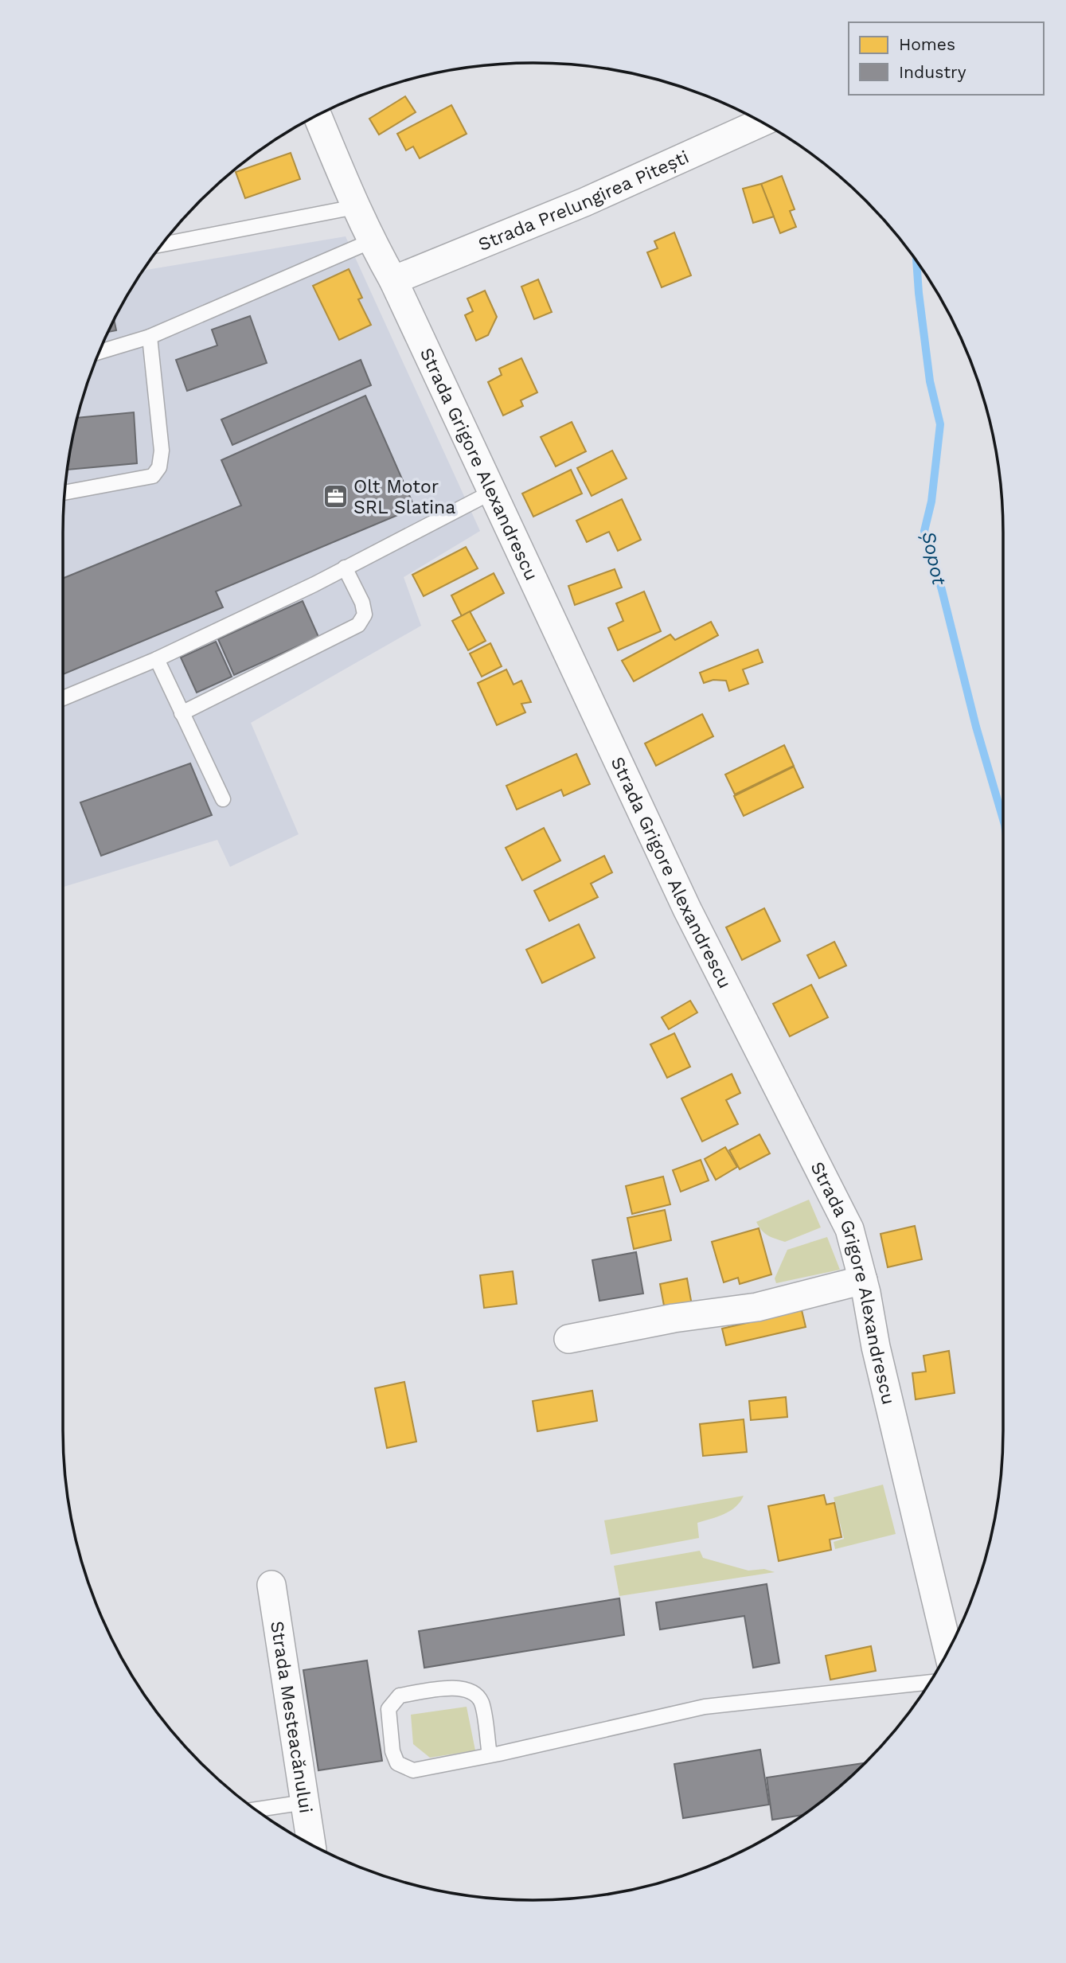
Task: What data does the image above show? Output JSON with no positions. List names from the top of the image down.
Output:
{
  "streets": {
    "street": ["Strada Prelungirea Pitești", "Strada Grigore Alexandrescu", "Strada Mesteacănului"]
  },
  "crossings": [
    ["Strada Prelungirea Pitești", "Strada Grigore Alexandrescu"]
  ],
  "water": ["Șopot"],
  "places": {
    "office": ["Olt Motor SRL Slatina"]
  },
  "legend": ["Homes", "Industry"]
}
